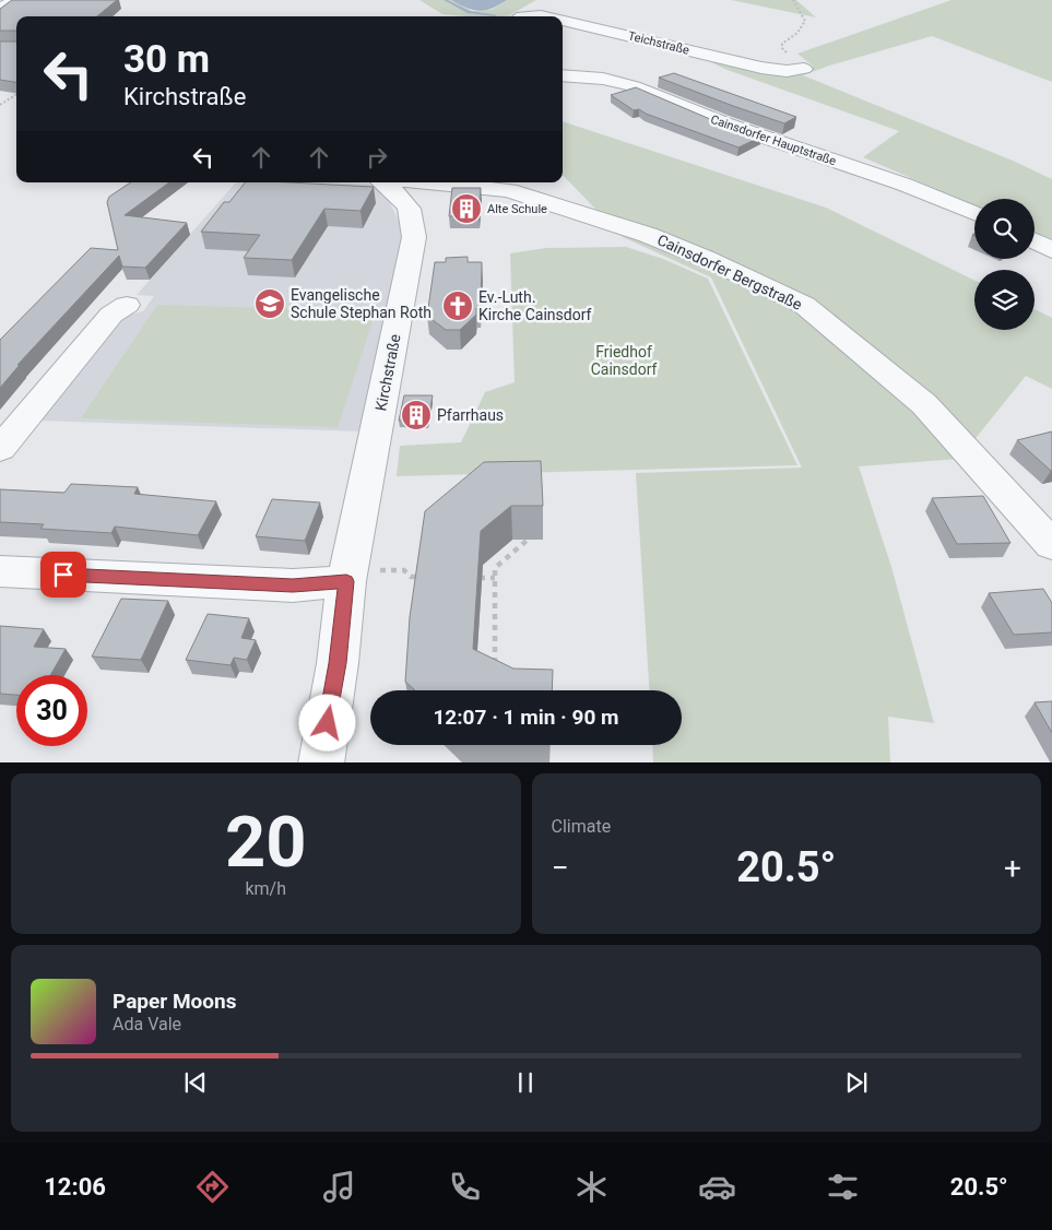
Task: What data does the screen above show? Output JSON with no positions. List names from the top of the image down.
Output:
{
  "streets": {
    "street": [
      "Teichstraße",
      "Cainsdorfer Hauptstraße",
      "Cainsdorfer Bergstraße",
      "Kirchstraße"
    ]
  },
  "parks": ["Friedhof Cainsdorf"],
  "places": {
    "building": ["Alte Schule", "Pfarrhaus"],
    "school or university": ["Evangelische Schule Stephan Roth"],
    "church": ["Ev.-Luth. Kirche Cainsdorf"]
  },
  "page": {
    "turn": ["30 m", "Kirchstraße"],
    "limit": "30",
    "trip": "12:07 · 1 min · 90 m",
    "tile": [
      ["20", "km/h"],
      "Climate"
    ],
    "heat": ["−", "20.5°", "+"],
    "song": ["Paper Moons", "Ada Vale"],
    "tabs": ["12:06", "20.5°"]
  }
}
